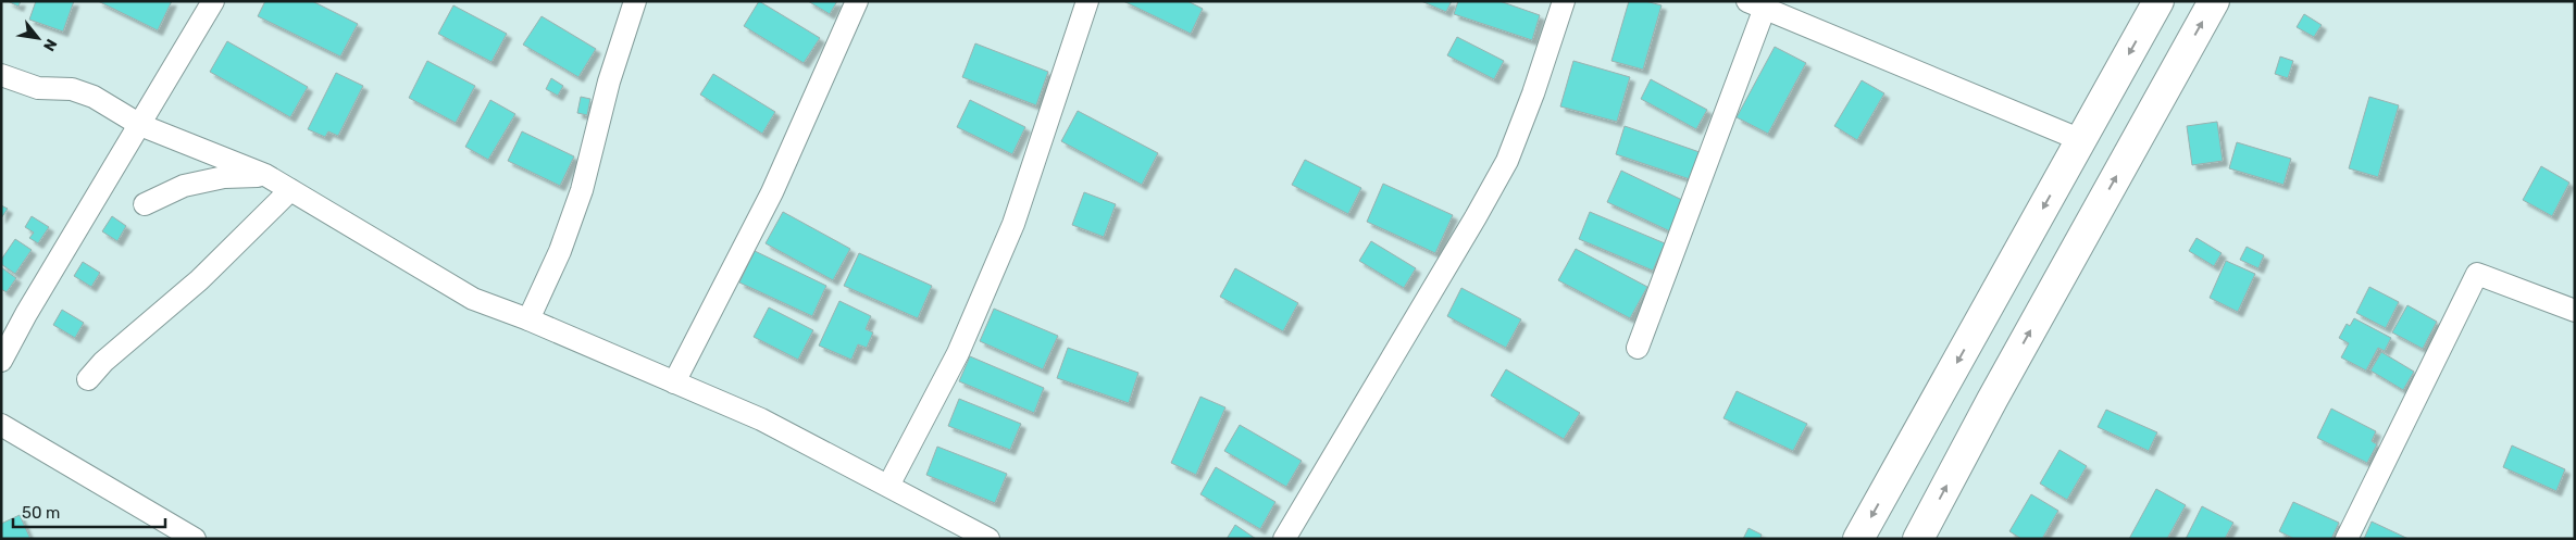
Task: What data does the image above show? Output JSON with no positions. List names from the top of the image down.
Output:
{
  "scale_bar": "50 m",
  "north": "bottom right"
}
